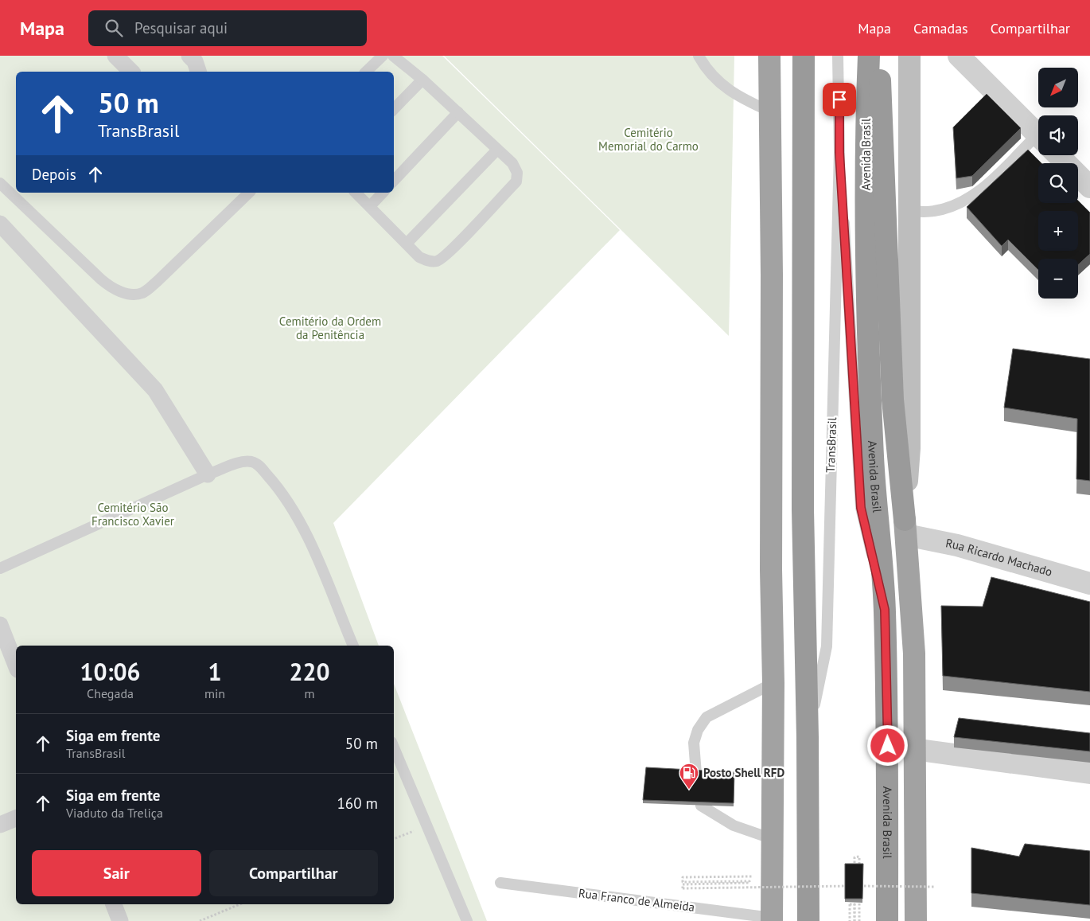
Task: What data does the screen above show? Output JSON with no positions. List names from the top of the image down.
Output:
{
  "streets": {
    "highway": ["Avenida Brasil"],
    "street": ["Rua Ricardo Machado"],
    "lane": ["TransBrasil", "Rua Franco de Almeida"]
  },
  "crossings": [
    ["Avenida Brasil", "TransBrasil"]
  ],
  "parks": ["Cemitério Memorial do Carmo", "Cemitério da Ordem da Penitência", "Cemitério São Francisco Xavier"],
  "places": {
    "fuel station": ["Posto Shell RFD"]
  },
  "north": "bottom left",
  "page": {
    "header": "Mapa",
    "search": "Pesquisar aqui",
    "nav": ["Mapa", "Camadas", "Compartilhar"],
    "map_buttons": ["+", "−"],
    "turn": ["50 m", "TransBrasil"],
    "then": "Depois",
    "eta": [
      "10:06",
      "Chegada",
      "1",
      "min",
      "220",
      "m"
    ],
    "list": [
      {
        "name": "Siga em frente",
        "note": "TransBrasil",
        "value": "50 m"
      },
      {
        "name": "Siga em frente",
        "note": "Viaduto da Treliça",
        "value": "160 m"
      }
    ],
    "buttons": ["Sair", "Compartilhar"]
  }
}
